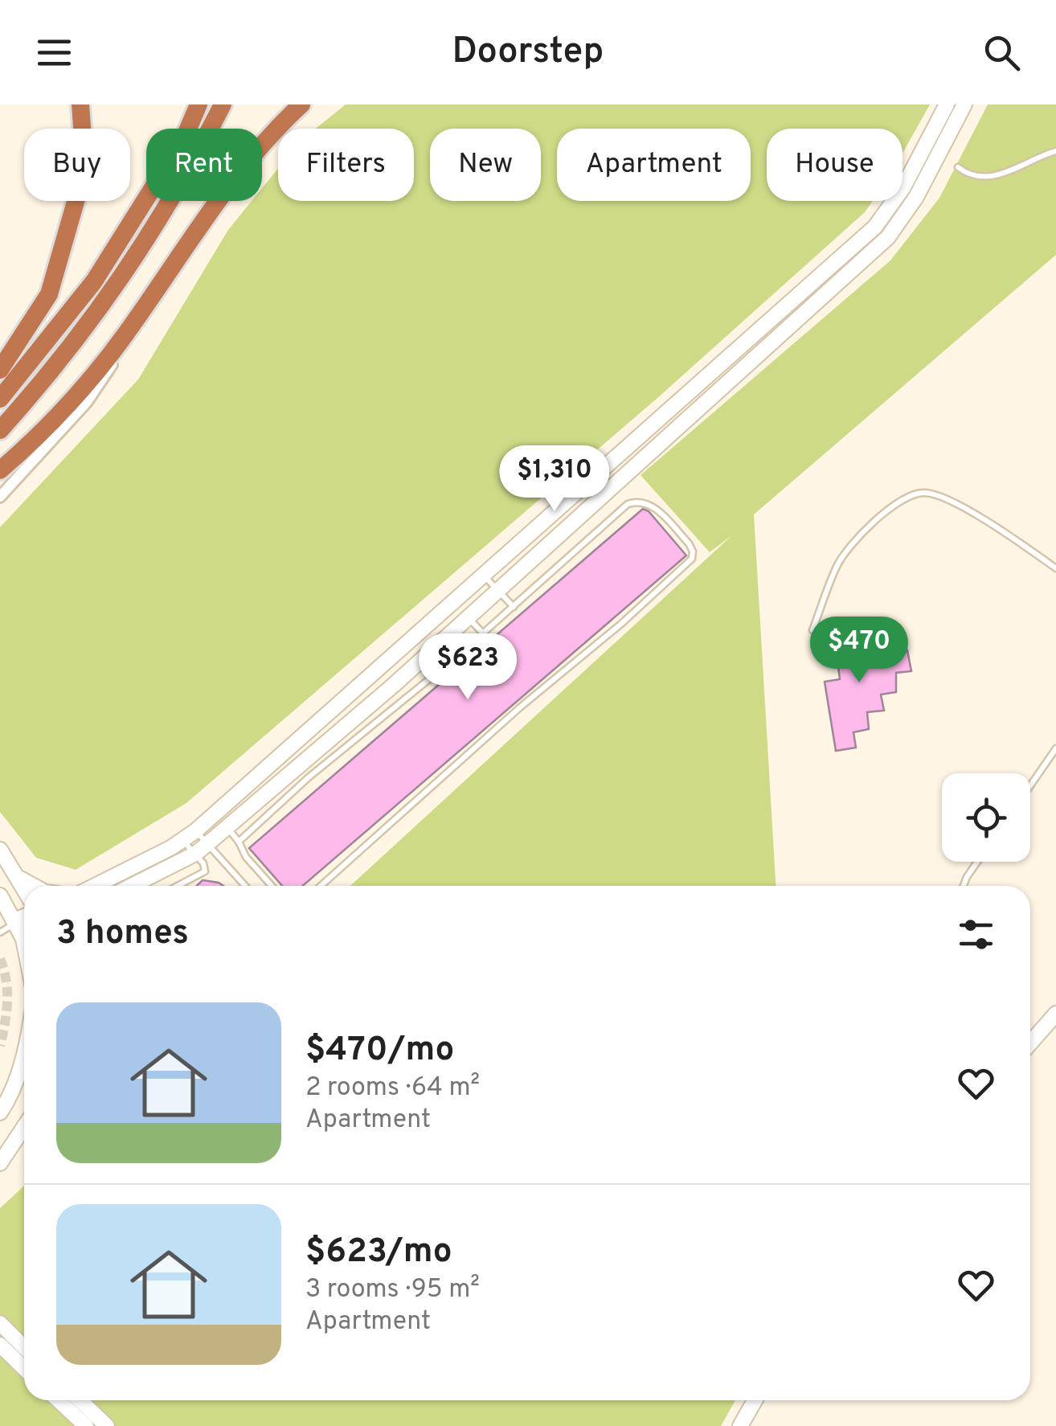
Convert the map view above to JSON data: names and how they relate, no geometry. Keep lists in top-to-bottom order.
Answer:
{
  "page": {
    "header": "Doorstep",
    "chip": [
      "Buy",
      "Rent",
      "Filters",
      "New",
      "Apartment",
      "House"
    ],
    "price": ["$1,310", "$470", "$623"],
    "heading": "3 homes",
    "list": [
      {
        "name": "$470/mo",
        "note": "2 rooms · 64 m² · Apartment"
      },
      {
        "name": "$623/mo",
        "note": "3 rooms · 95 m² · Apartment"
      }
    ]
  }
}
